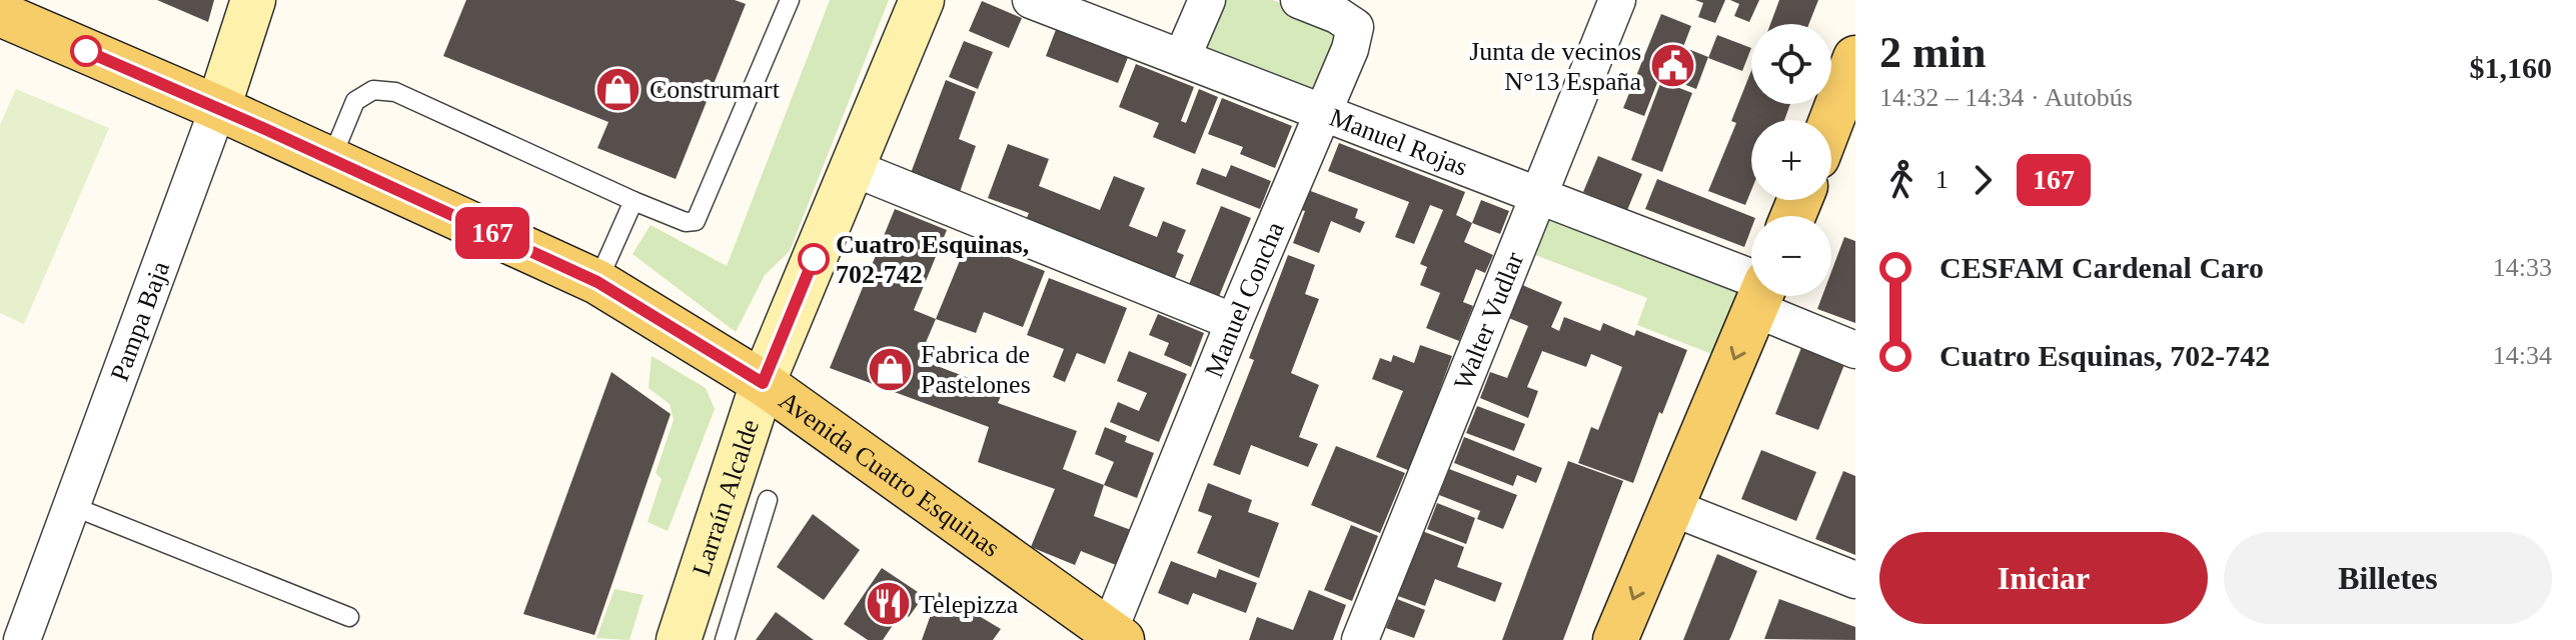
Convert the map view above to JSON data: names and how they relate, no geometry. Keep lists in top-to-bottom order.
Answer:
{
  "streets": {
    "main road": ["Avenida Cuatro Esquinas"],
    "street": [
      "Manuel Rojas",
      "Manuel Concha",
      "Pampa Baja",
      "Walter Vudlar",
      "Larraín Alcalde"
    ]
  },
  "crossings": [
    ["Manuel Rojas", "Manuel Concha"],
    ["Manuel Rojas", "Walter Vudlar"],
    ["Manuel Concha", "Avenida Cuatro Esquinas"],
    ["Pampa Baja", "Avenida Cuatro Esquinas"],
    ["Avenida Cuatro Esquinas", "Larraín Alcalde"]
  ],
  "places": {
    "public building": ["Junta de vecinos N°13 España"],
    "shop": ["Construmart", "Fabrica de Pastelones"],
    "other": ["Cuatro Esquinas, 702-742"],
    "restaurant": ["Telepizza"]
  },
  "lines": ["bus line 167"],
  "page": {
    "on_map": "167",
    "heading": ["2 min", "14:32 – 14:34 · Autobús", "$1,160"],
    "map_buttons": ["+", "−"],
    "legs": ["1", "167"],
    "list": [
      {
        "name": "CESFAM Cardenal Caro",
        "value": "14:33"
      },
      {
        "name": "Cuatro Esquinas, 702-742",
        "value": "14:34"
      }
    ],
    "buttons": ["Iniciar", "Billetes"]
  }
}
